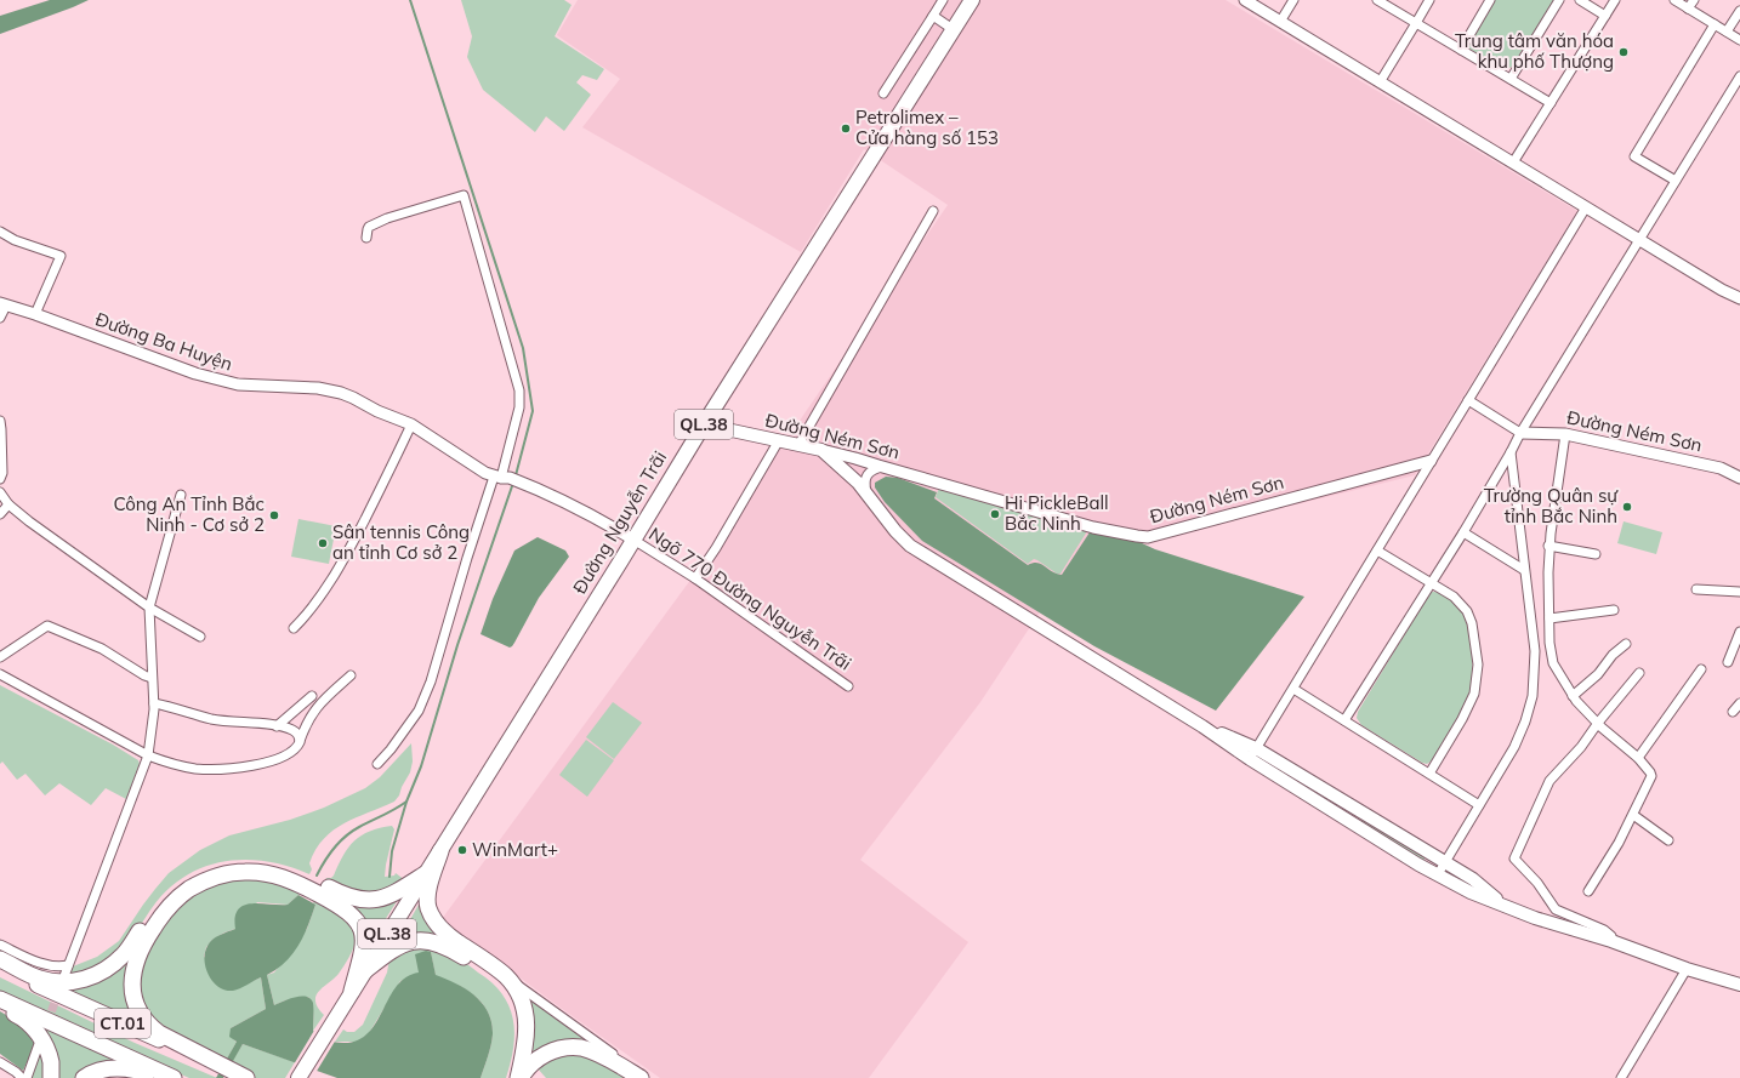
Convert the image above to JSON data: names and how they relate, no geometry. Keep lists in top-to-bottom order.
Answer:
{
  "streets": {
    "highway": ["QL.38", "Đường Nguyễn Trãi", "CT.01"],
    "main road": ["Đường Ném Sơn"],
    "street": ["Đường Ba Huyện", "Ngõ 770 Đường Nguyễn Trãi"]
  },
  "crossings": [
    ["Đường Ba Huyện", "Đường Nguyễn Trãi"],
    ["Đường Ba Huyện", "Ngõ 770 Đường Nguyễn Trãi"],
    ["Đường Ném Sơn", "Đường Nguyễn Trãi"],
    ["Đường Nguyễn Trãi", "Ngõ 770 Đường Nguyễn Trãi"]
  ],
  "places": [
    "Trung tâm văn hóa khu phố Thượng",
    "Petrolimex – Cửa hàng số 153",
    "Trường Quân sự tỉnh Bắc Ninh",
    "Hi PickleBall Bắc Ninh",
    "Công An Tỉnh Bắc Ninh - Cơ sở 2",
    "Sân tennis Công an tỉnh Cơ sở 2",
    "WinMart+"
  ]
}
